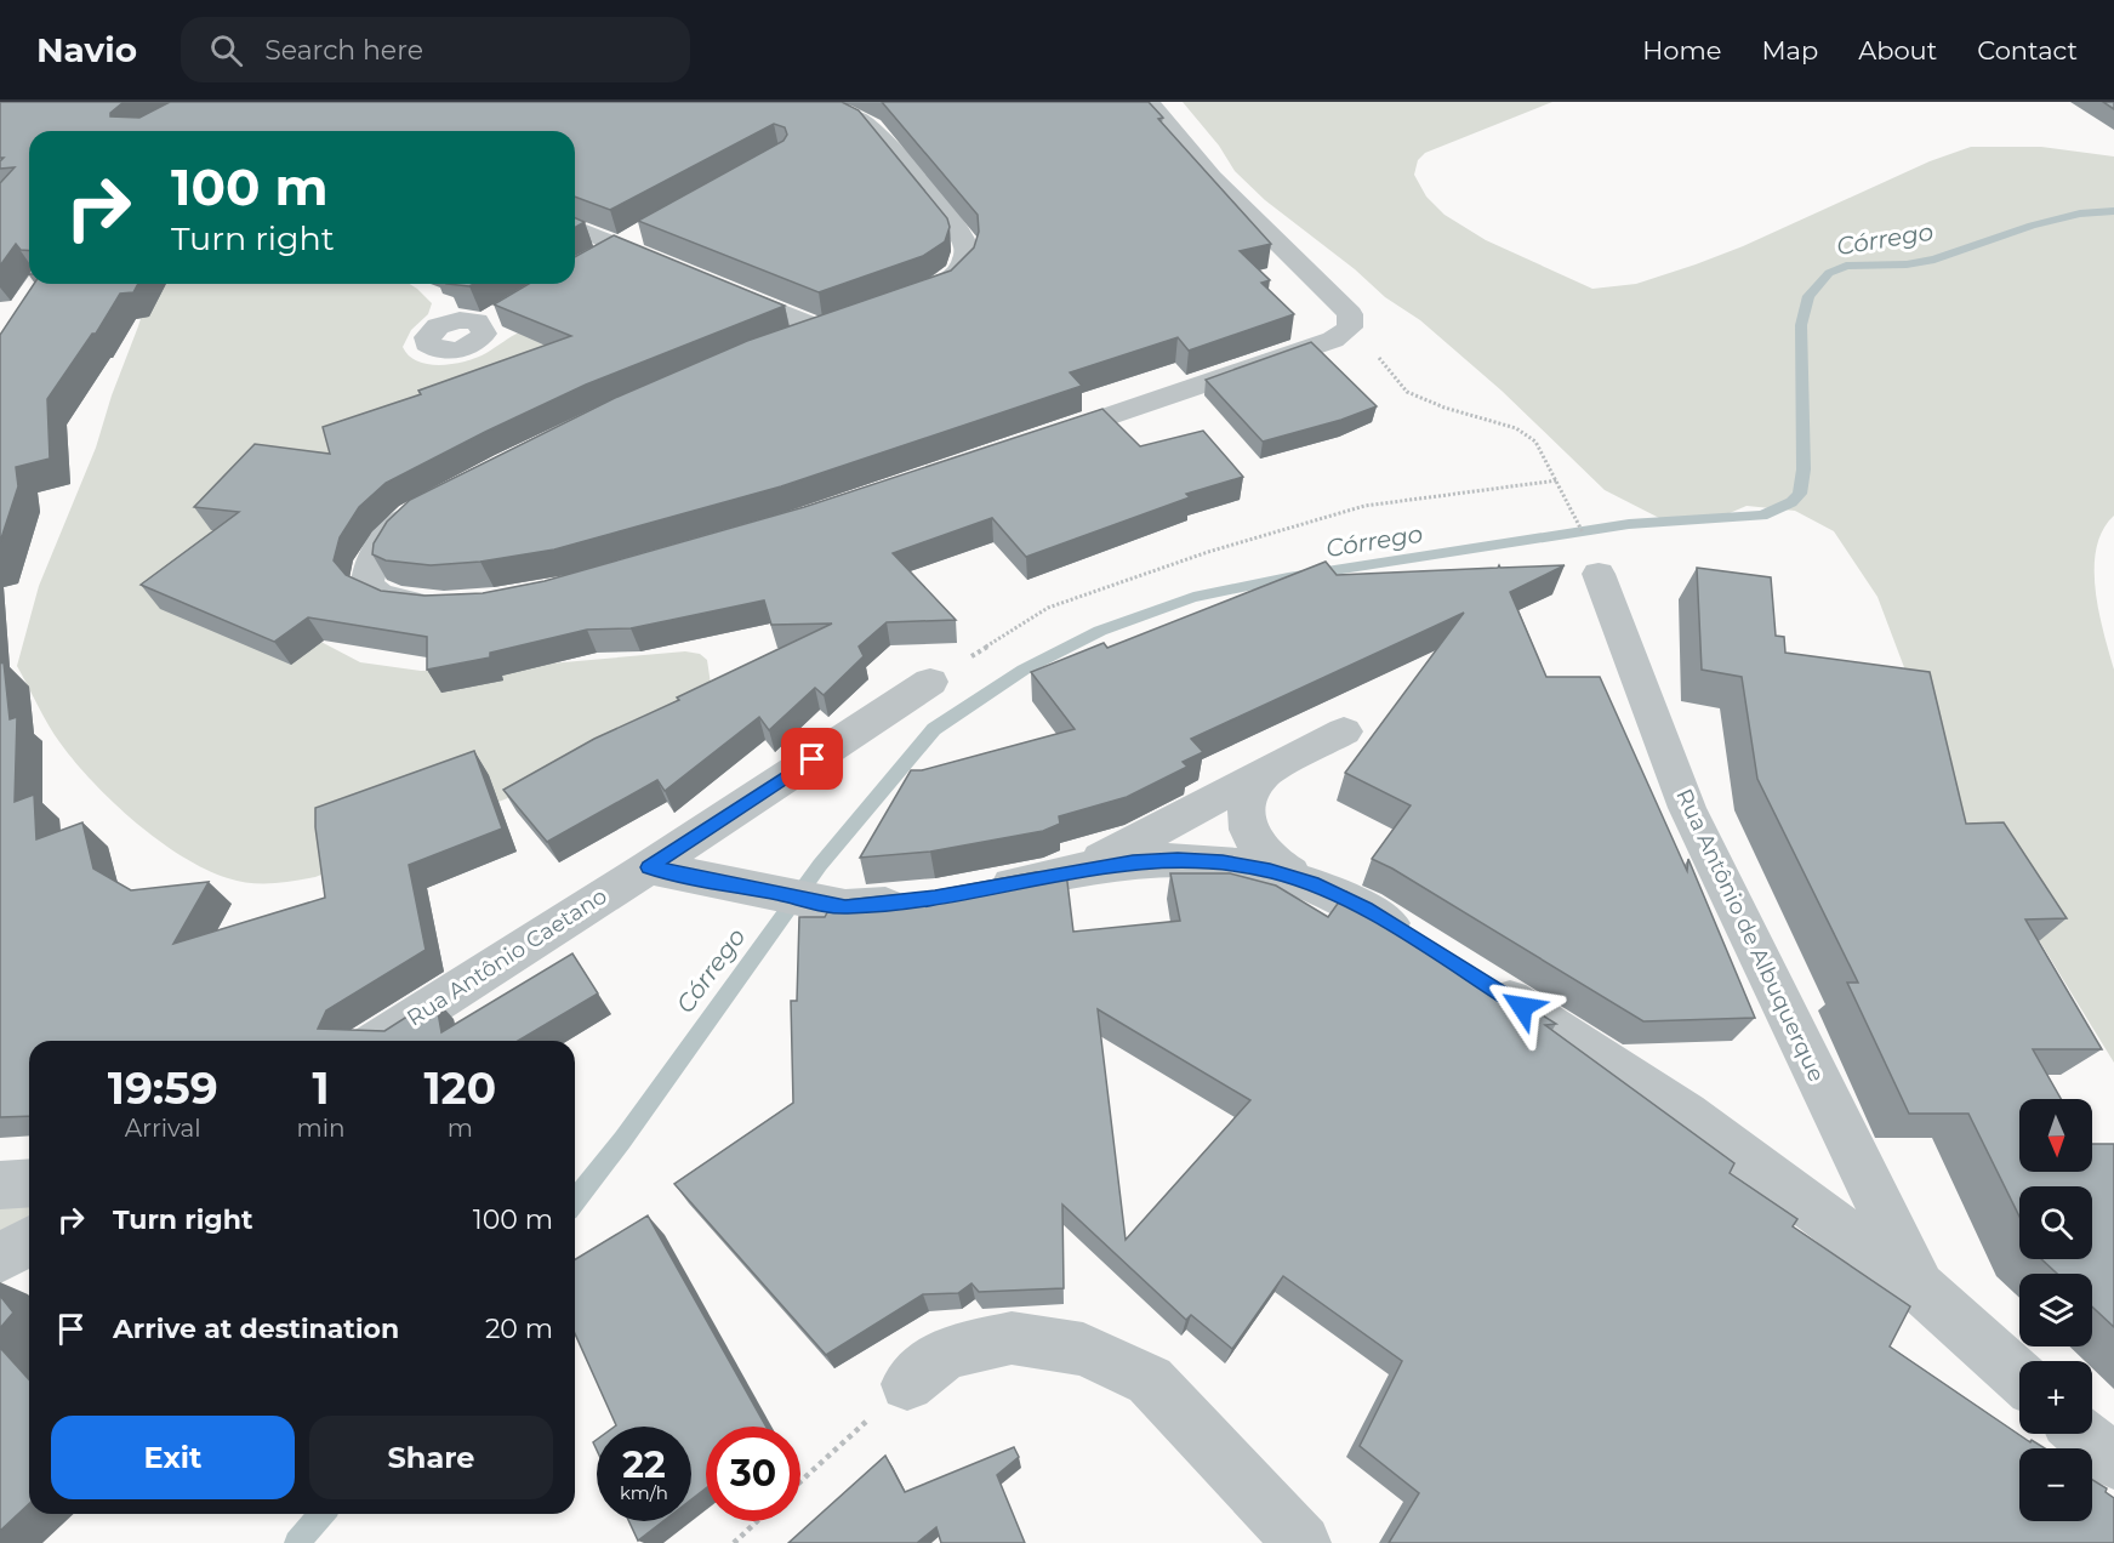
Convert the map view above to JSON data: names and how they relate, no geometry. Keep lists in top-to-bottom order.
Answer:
{
  "streets": {
    "street": ["Rua Antônio de Albuquerque", "Rua Antônio Caetano"]
  },
  "water": ["Córrego"],
  "north": "bottom",
  "page": {
    "header": "Navio",
    "search": "Search here",
    "nav": [
      "Home",
      "Map",
      "About",
      "Contact"
    ],
    "turn": ["100 m", "Turn right"],
    "eta": [
      "19:59",
      "Arrival",
      "1",
      "min",
      "120",
      "m"
    ],
    "map_buttons": ["+", "−"],
    "list": [
      {
        "name": "Turn right",
        "value": "100 m"
      },
      {
        "name": "Arrive at destination",
        "value": "20 m"
      }
    ],
    "buttons": ["Exit", "Share"],
    "speed": "22 km/h",
    "limit": "30"
  }
}
